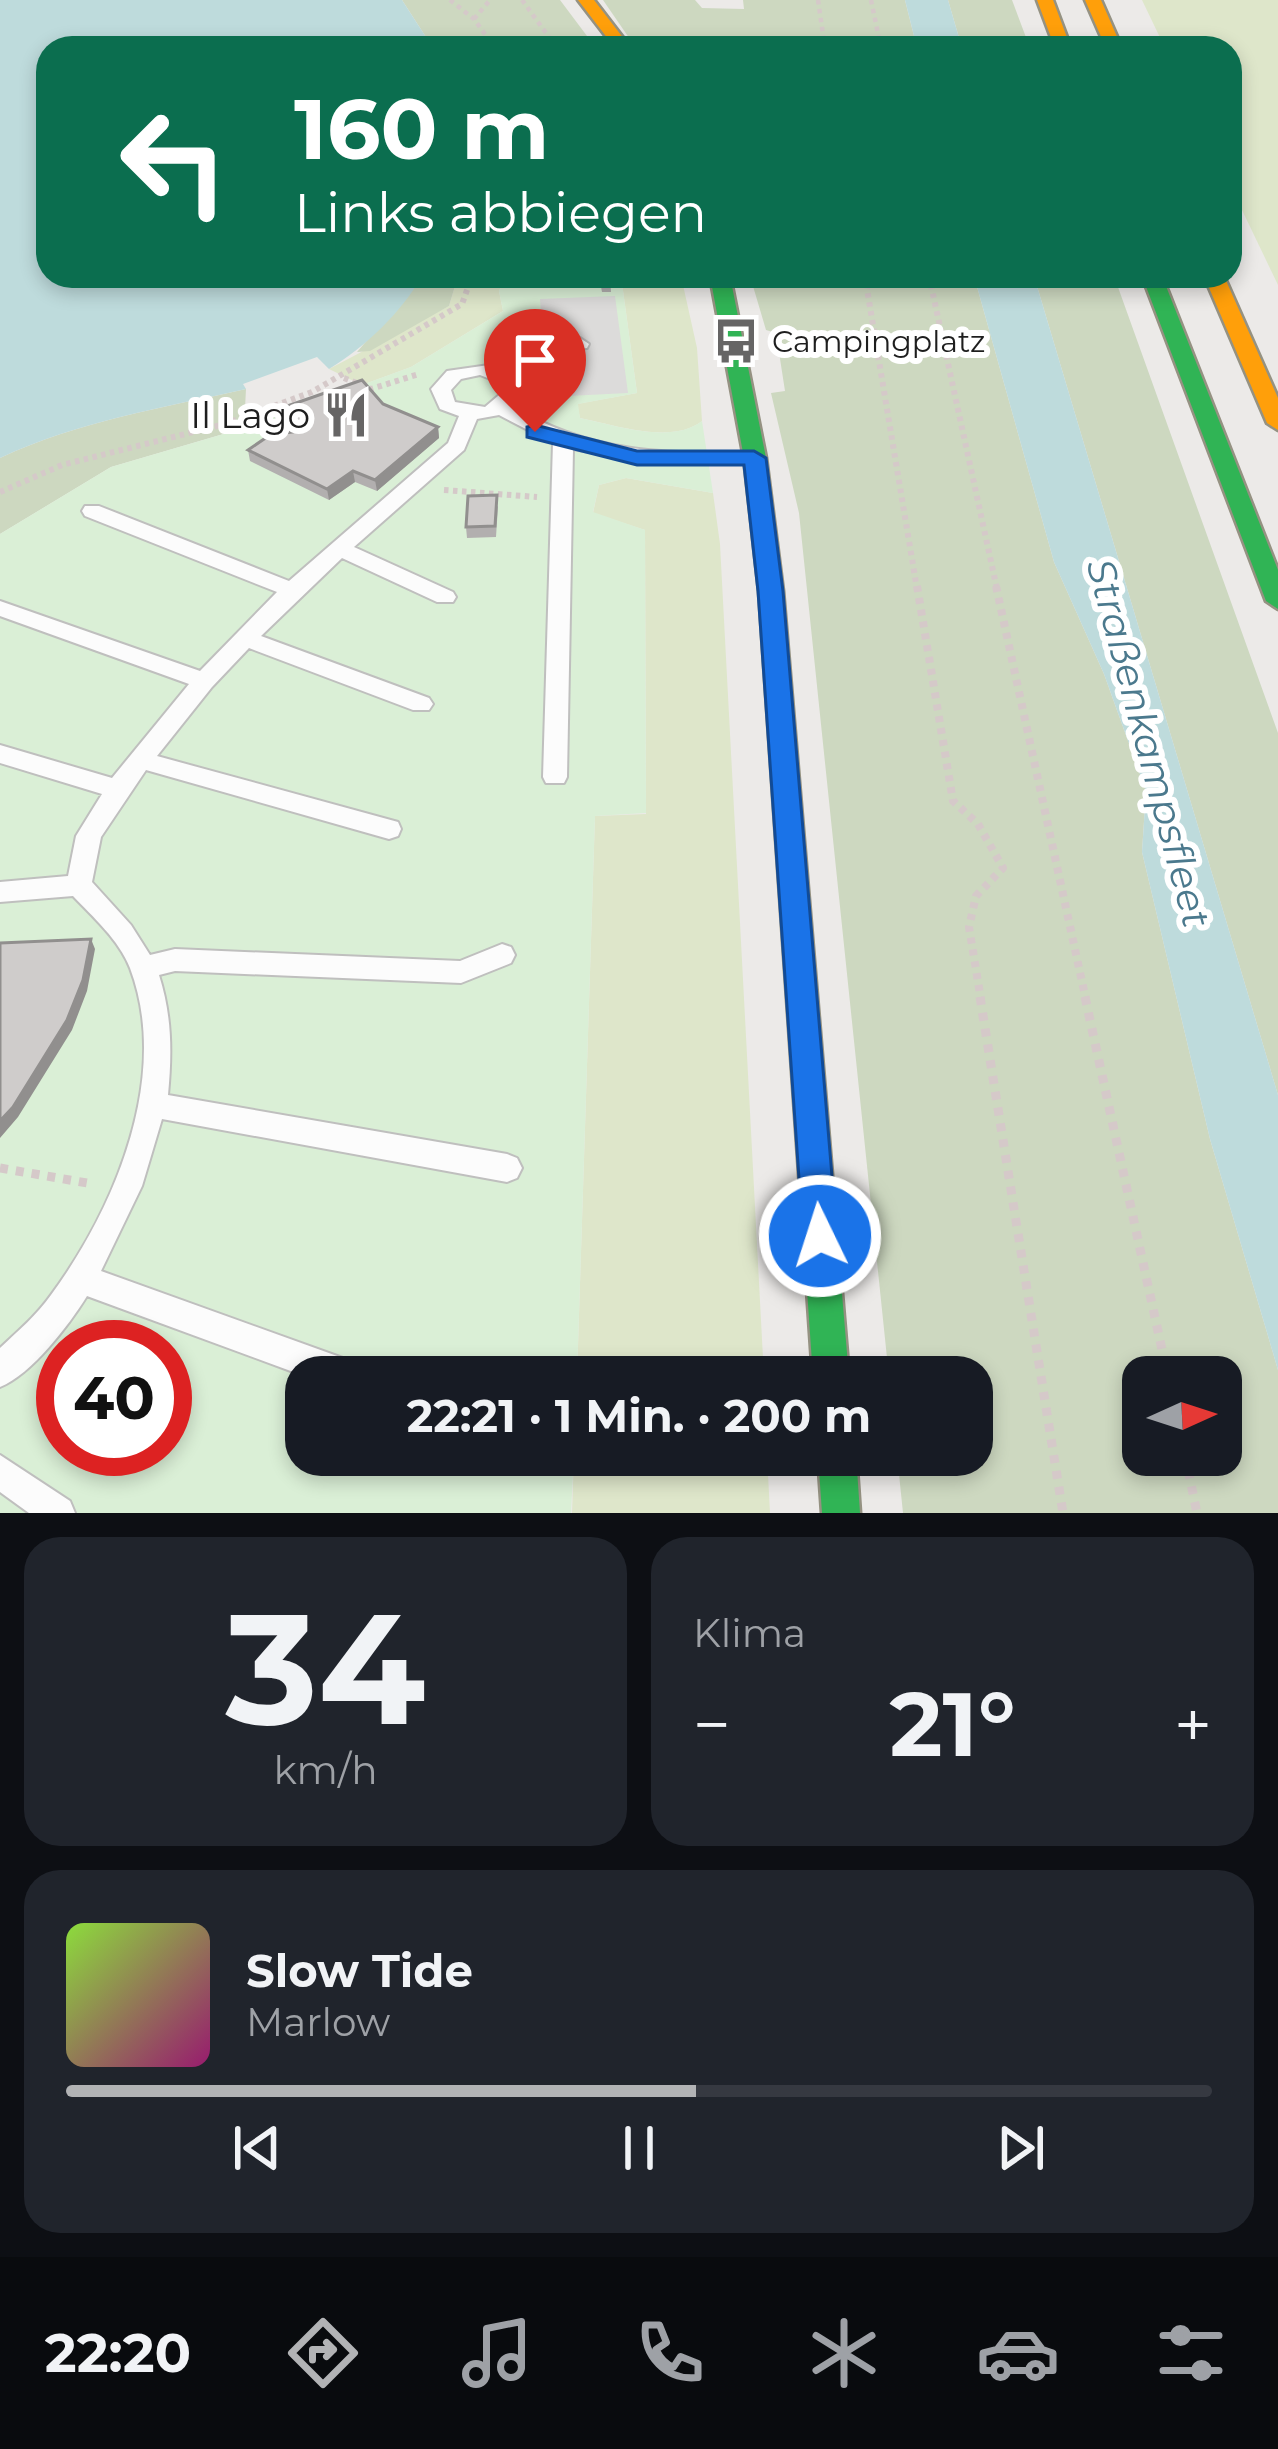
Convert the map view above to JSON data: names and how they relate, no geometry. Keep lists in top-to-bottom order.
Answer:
{
  "water": ["Straßenkampsfleet"],
  "places": {
    "bus stop": ["Campingplatz"],
    "restaurant": ["Il Lago"]
  },
  "north": "right",
  "page": {
    "turn": ["160 m", "Links abbiegen"],
    "limit": "40",
    "trip": "22:21 · 1 Min. · 200 m",
    "tile": [
      ["34", "km/h"],
      "Klima"
    ],
    "heat": ["−", "21°", "+"],
    "song": ["Slow Tide", "Marlow"],
    "tabs": "22:20"
  }
}
